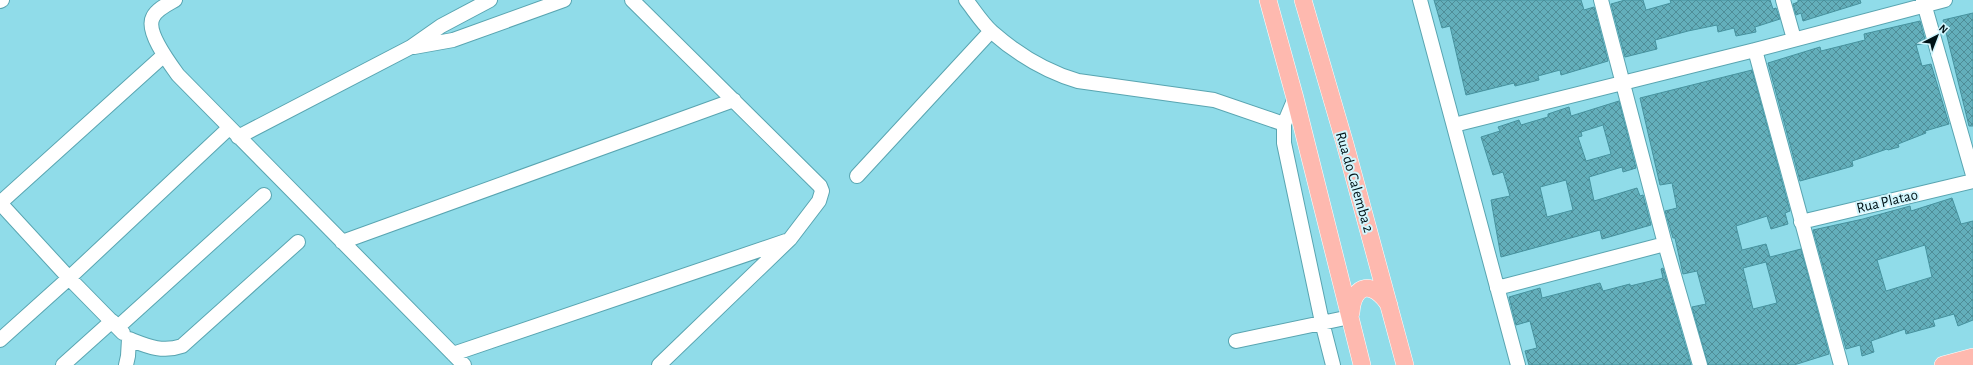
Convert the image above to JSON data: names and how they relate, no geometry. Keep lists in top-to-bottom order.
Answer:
{
  "streets": {
    "main road": ["Rua do Calemba 2"],
    "street": ["Rua Platao"]
  },
  "north": "top right"
}
